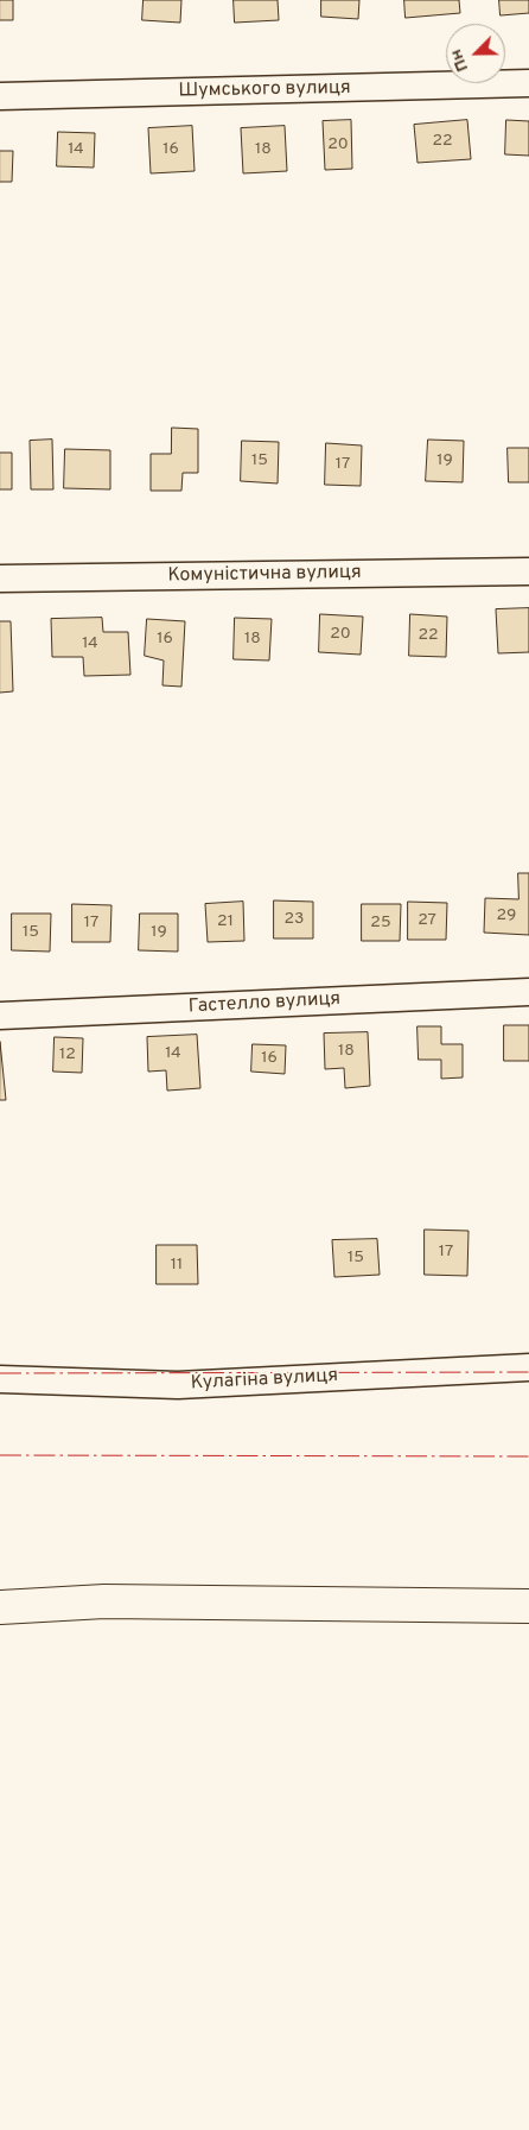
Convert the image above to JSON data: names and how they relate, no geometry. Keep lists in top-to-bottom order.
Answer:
{
  "streets": {
    "street": [
      "Шумського вулиця",
      "Комуністична вулиця",
      "Гастелло вулиця",
      "Кулагіна вулиця"
    ]
  },
  "house_numbers": [
    "22",
    "20",
    "14",
    "16",
    "18",
    "15",
    "19",
    "17",
    "20",
    "22",
    "16",
    "18",
    "14",
    "29",
    "23",
    "27",
    "21",
    "17",
    "25",
    "15",
    "19",
    "18",
    "14",
    "12",
    "16",
    "17",
    "15",
    "11"
  ],
  "north": "bottom left"
}
